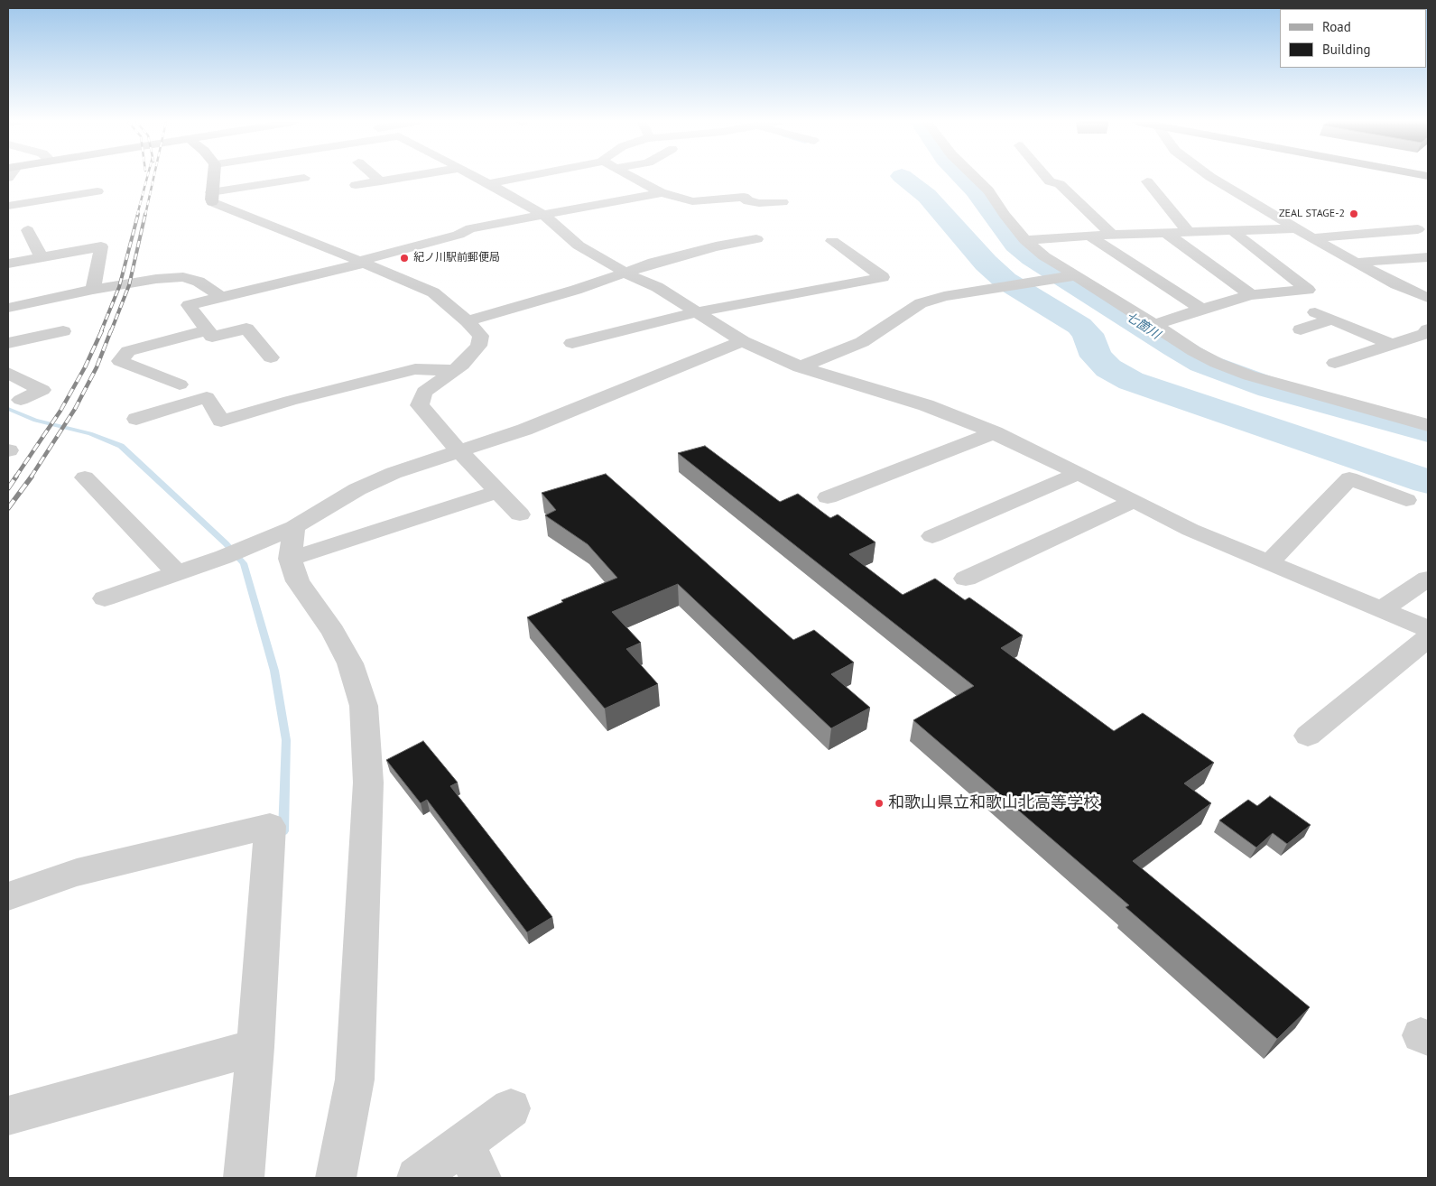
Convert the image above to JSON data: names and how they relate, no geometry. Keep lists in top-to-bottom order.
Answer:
{
  "water": ["七箇川"],
  "places": ["ZEAL STAGE-2", "紀ノ川駅前郵便局", "和歌山県立和歌山北高等学校"],
  "legend": ["Road", "Building"]
}
